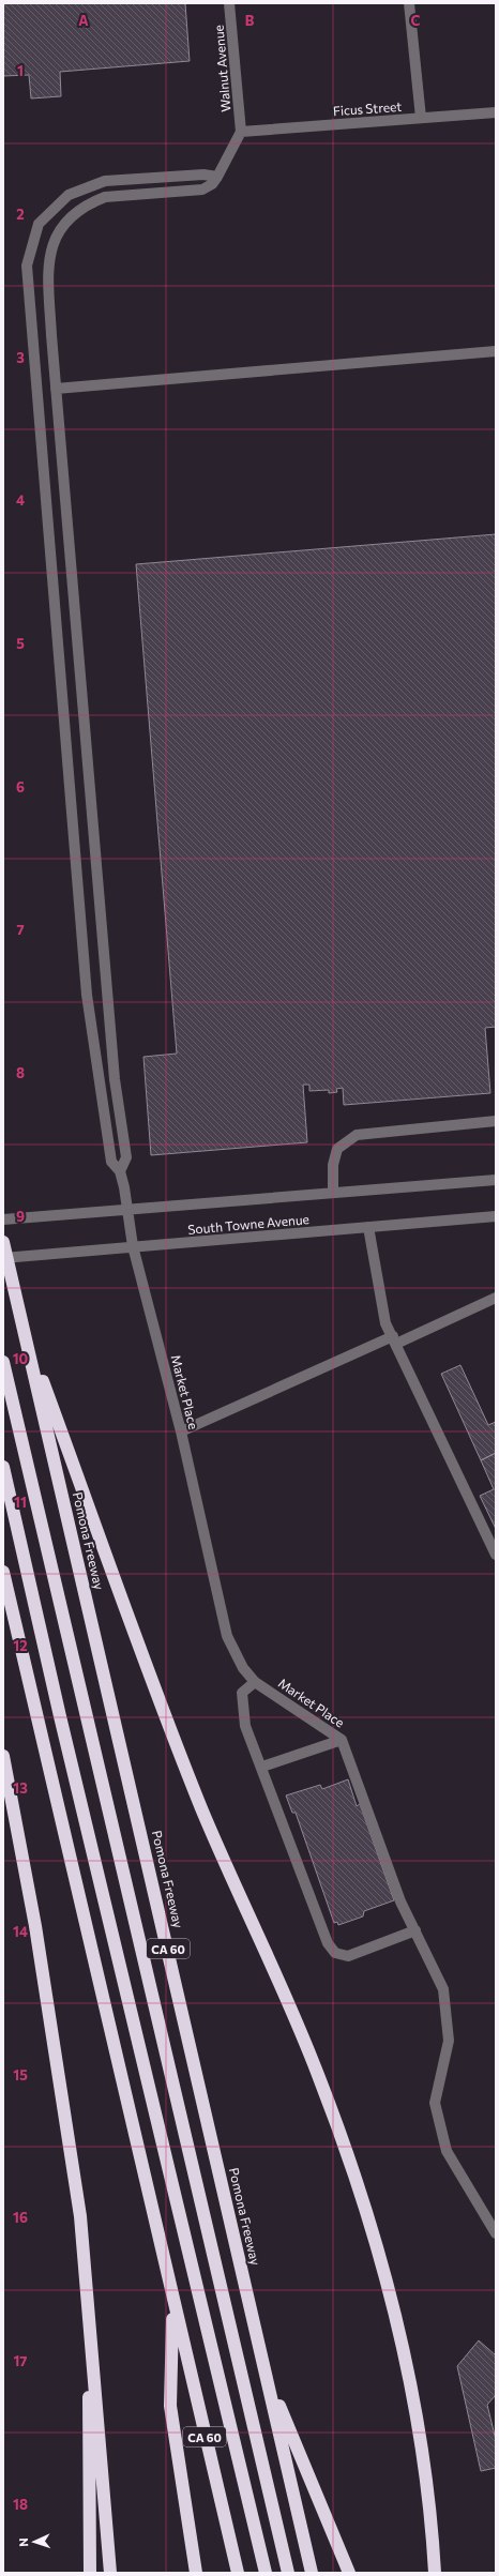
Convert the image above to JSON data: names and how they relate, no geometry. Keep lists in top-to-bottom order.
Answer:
{
  "streets": {
    "highway": ["Pomona Freeway", "CA 60"],
    "street": [
      "Walnut Avenue",
      "Ficus Street",
      "South Towne Avenue",
      "Market Place"
    ]
  },
  "crossings": [
    ["Walnut Avenue", "Ficus Street"],
    ["South Towne Avenue", "Market Place"]
  ],
  "north": "left",
  "grid": {
    "columns": ["A", "B", "C"],
    "rows": [
      "1",
      "2",
      "3",
      "4",
      "5",
      "6",
      "7",
      "8",
      "9",
      "10",
      "11",
      "12",
      "13",
      "14",
      "15",
      "16",
      "17",
      "18"
    ]
  }
}
